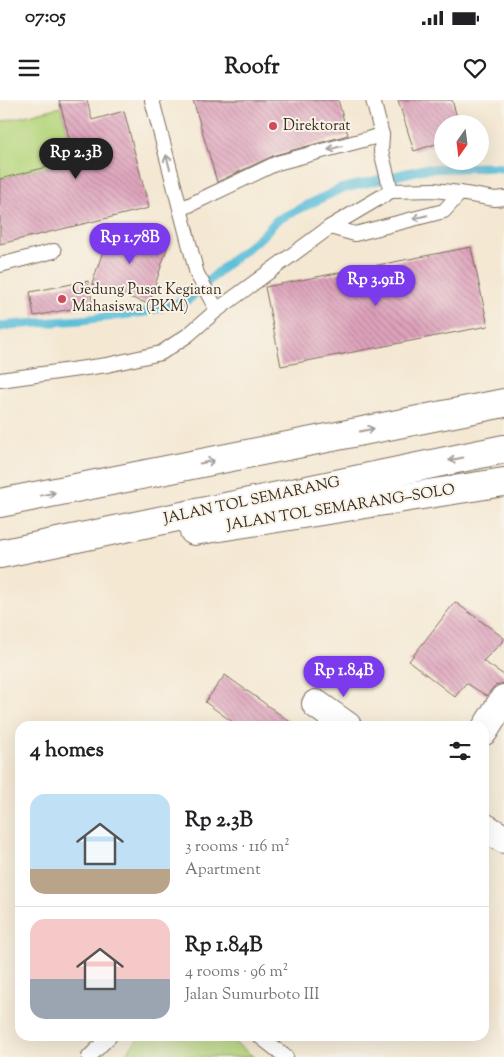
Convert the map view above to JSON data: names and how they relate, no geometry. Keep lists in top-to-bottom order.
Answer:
{
  "streets": {
    "main road": ["JALAN TOL SEMARANG", "JALAN TOL SEMARANG–SOLO"]
  },
  "places": ["Direktorat", "Gedung Pusat Kegiatan Mahasiswa (PKM)"],
  "north": "bottom",
  "page": {
    "status": "07:05",
    "header": "Roofr",
    "price": [
      "Rp 2.3B",
      "Rp 1.78B",
      "Rp 3.91B",
      "Rp 1.84B"
    ],
    "heading": "4 homes",
    "list": [
      {
        "name": "Rp 2.3B",
        "note": "3 rooms · 116 m² · Apartment"
      },
      {
        "name": "Rp 1.84B",
        "note": "4 rooms · 96 m² · Jalan Sumurboto III"
      }
    ]
  }
}
